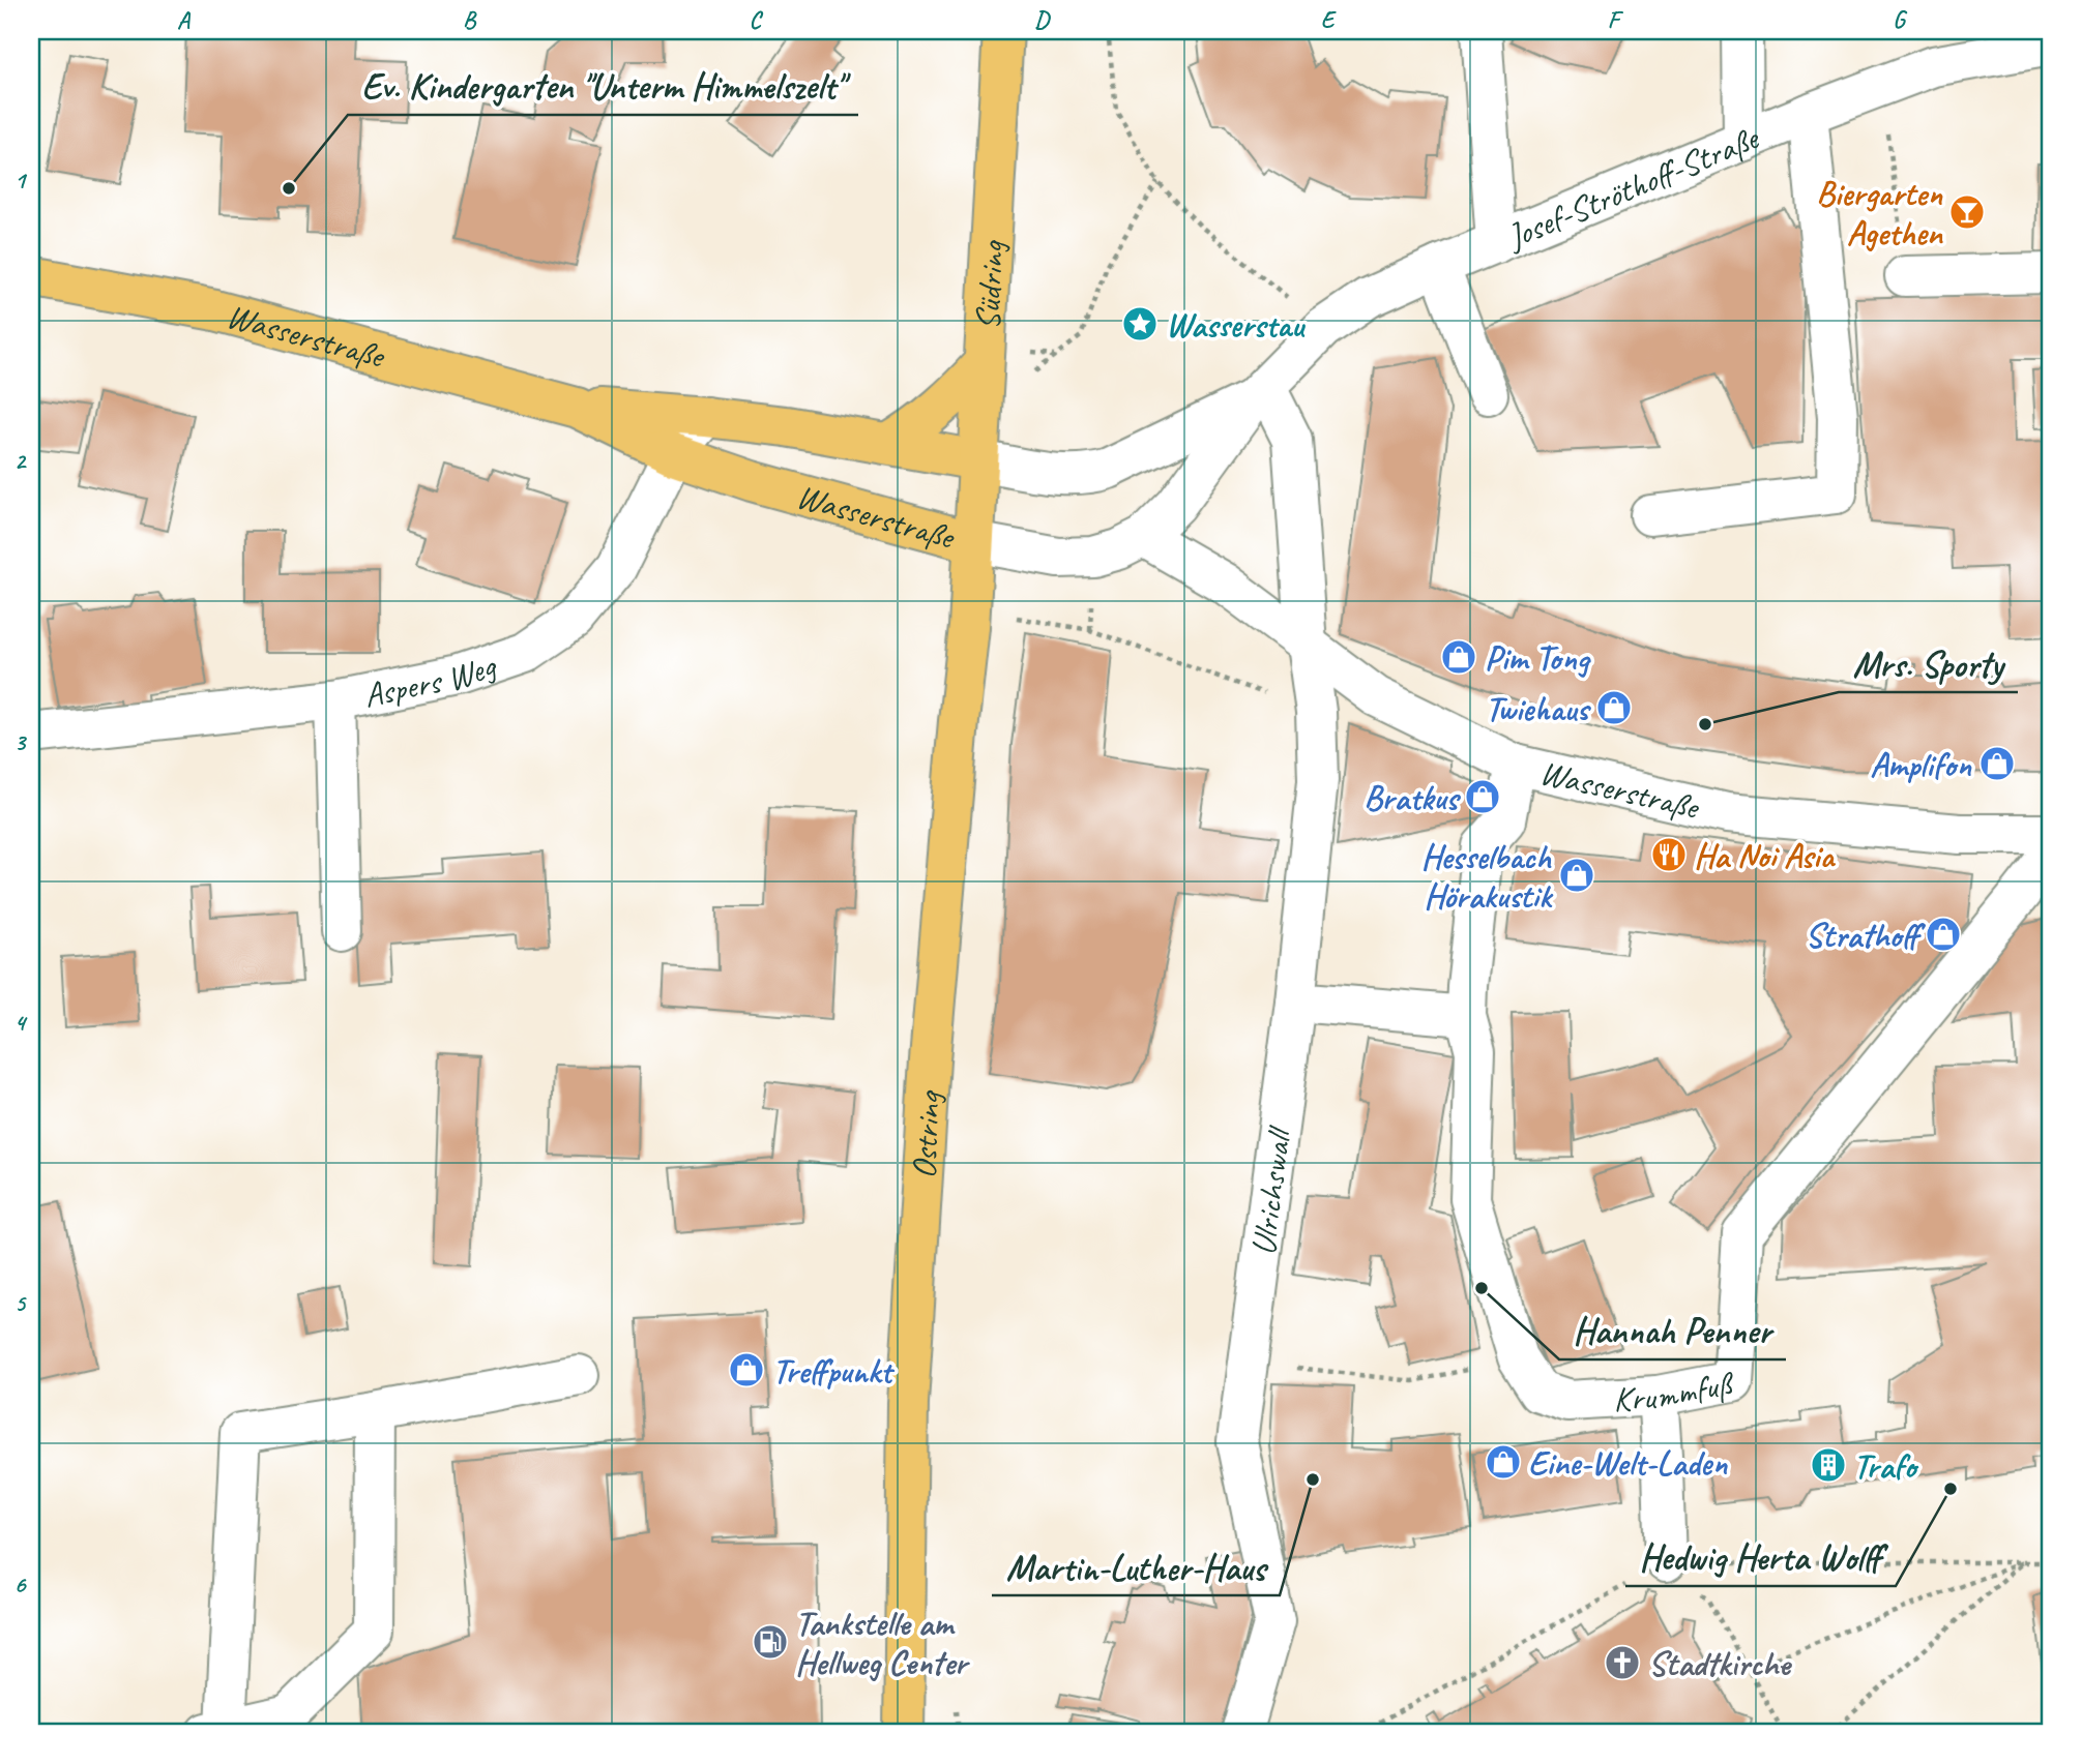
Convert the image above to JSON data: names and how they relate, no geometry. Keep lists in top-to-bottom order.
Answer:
{
  "streets": {
    "main road": ["Südring", "Wasserstraße", "Ostring"],
    "street": [
      "Josef-Ströthoff-Straße",
      "Aspers Weg",
      "Ulrichswall",
      "Krummfuß"
    ]
  },
  "crossings": [
    ["Josef-Ströthoff-Straße", "Südring"],
    ["Josef-Ströthoff-Straße", "Wasserstraße"],
    ["Josef-Ströthoff-Straße", "Ostring"],
    ["Südring", "Wasserstraße"],
    ["Südring", "Ostring"],
    ["Wasserstraße", "Aspers Weg"],
    ["Wasserstraße", "Ostring"],
    ["Wasserstraße", "Ulrichswall"],
    ["Wasserstraße", "Krummfuß"]
  ],
  "places": {
    "other": [
      "Ev. Kindergarten \"Unterm Himmelszelt\"",
      "Mrs. Sporty",
      "Hannah Penner",
      "Martin-Luther-Haus",
      "Hedwig Herta Wolff"
    ],
    "bar": ["Biergarten Agethen"],
    "place": ["Wasserstau"],
    "shop": [
      "Pim Tong",
      "Twiehaus",
      "Amplifon",
      "Bratkus",
      "Hesselbach Hörakustik",
      "Strathoff",
      "Treffpunkt",
      "Eine-Welt-Laden"
    ],
    "restaurant": ["Ha Noi Asia"],
    "building": ["Trafo"],
    "fuel station": ["Tankstelle am Hellweg Center"],
    "church": ["Stadtkirche"]
  },
  "grid": {
    "columns": [
      "A",
      "B",
      "C",
      "D",
      "E",
      "F",
      "G"
    ],
    "rows": [
      "1",
      "2",
      "3",
      "4",
      "5",
      "6"
    ]
  }
}
